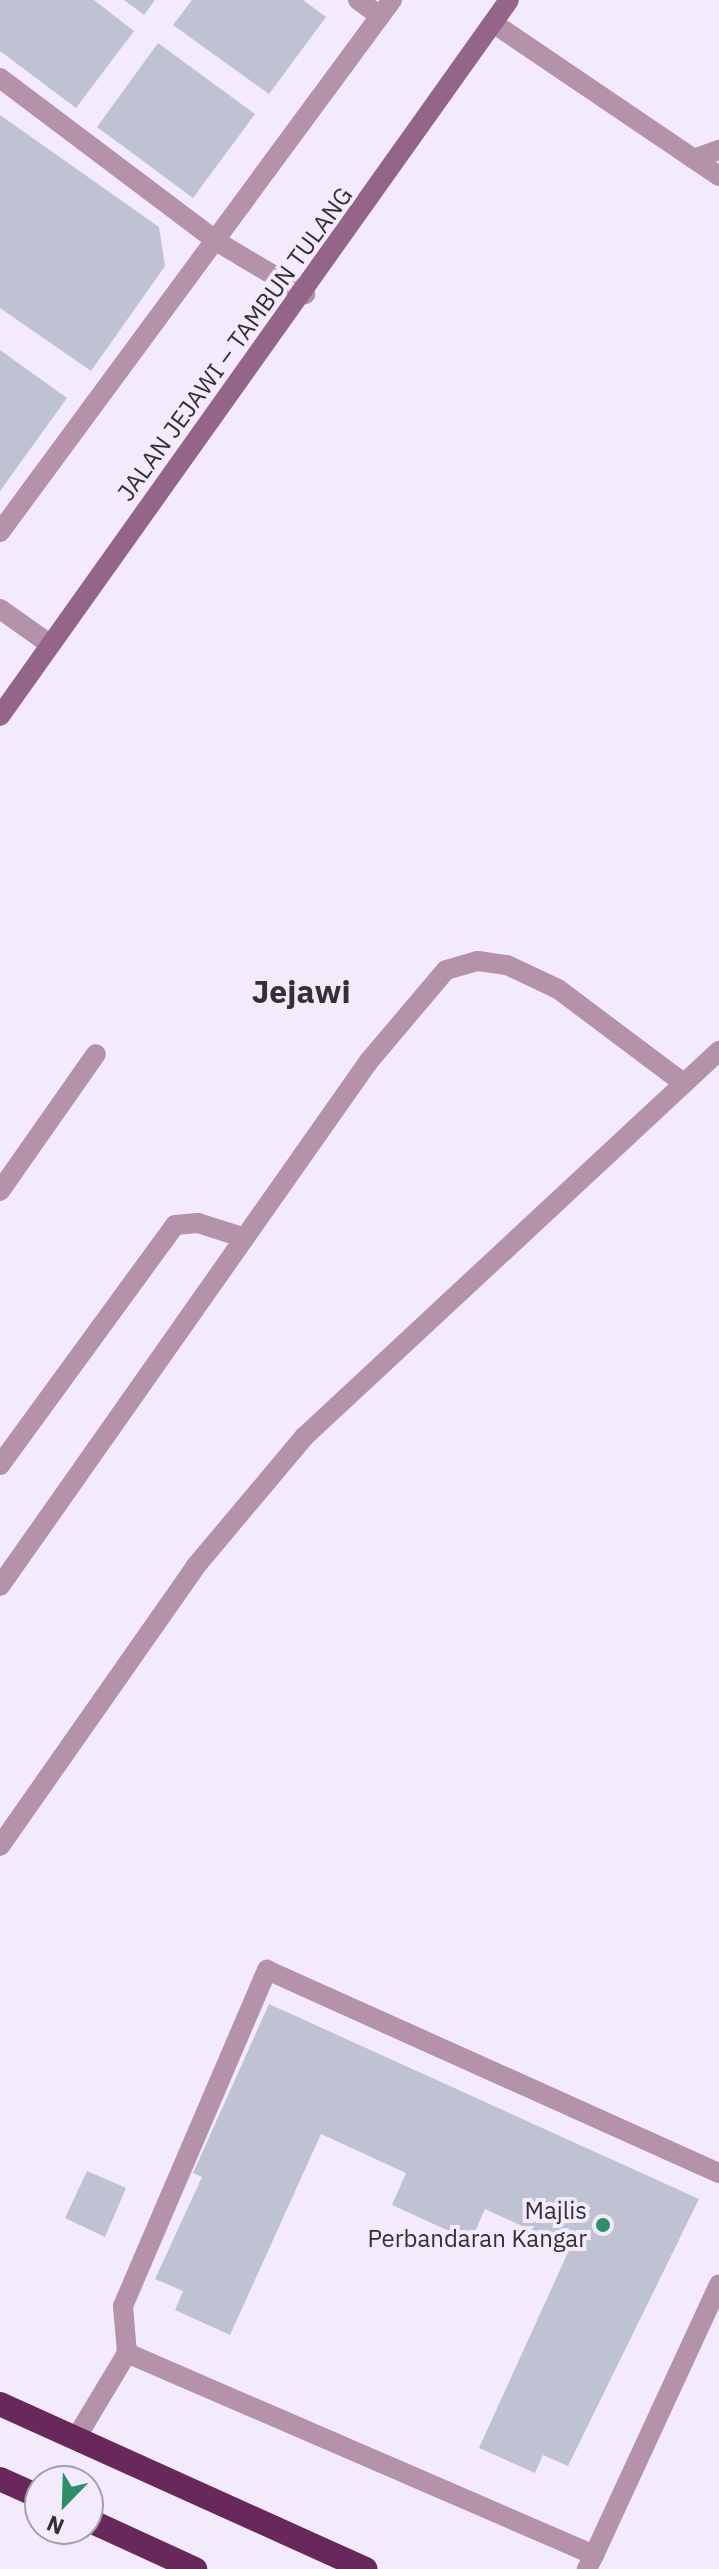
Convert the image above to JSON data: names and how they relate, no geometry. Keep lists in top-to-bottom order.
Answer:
{
  "streets": {
    "street": ["JALAN JEJAWI – TAMBUN TULANG"]
  },
  "districts": ["Jejawi"],
  "places": ["Majlis Perbandaran Kangar"],
  "north": "bottom left"
}
